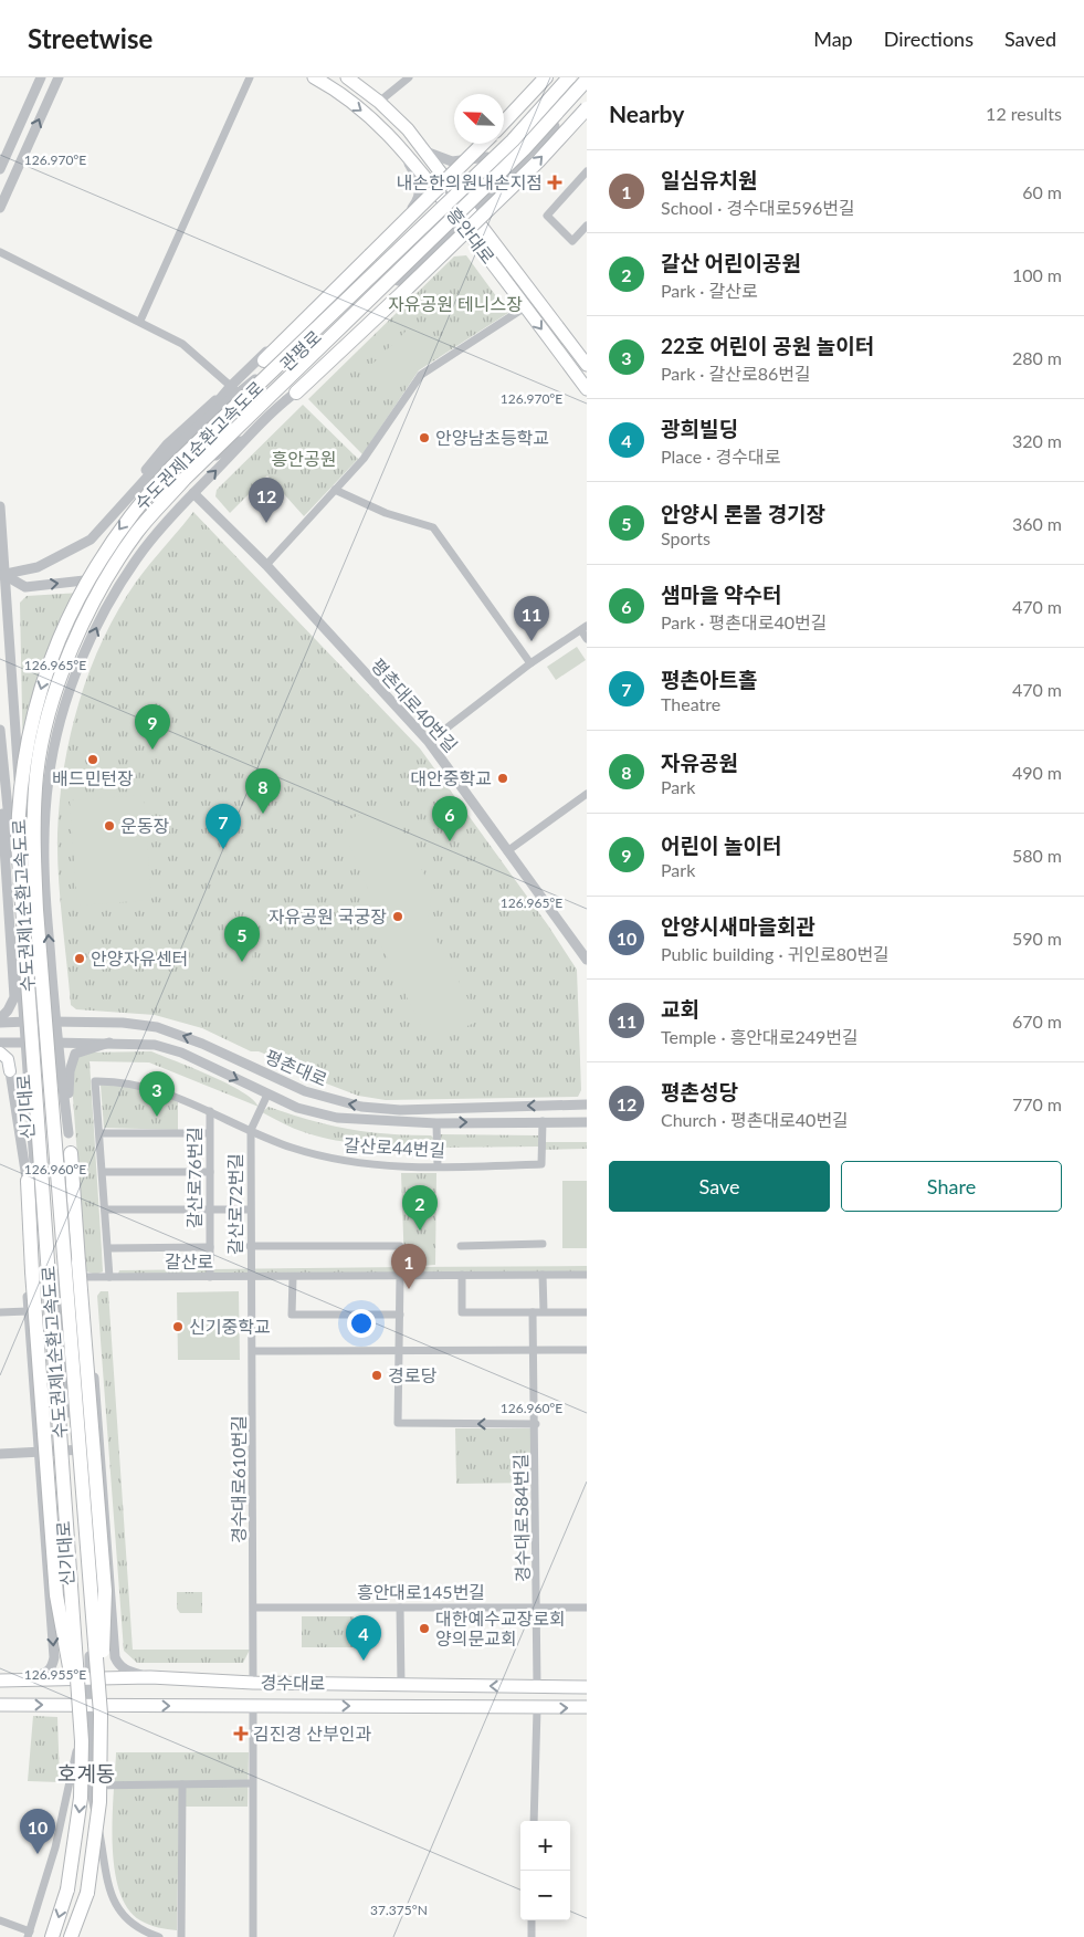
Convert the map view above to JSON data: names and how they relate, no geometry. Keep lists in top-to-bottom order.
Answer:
{
  "streets": {
    "highway": ["수도권제1순환고속도로"],
    "main road": ["흥안대로", "경수대로"],
    "street": [
      "관평로",
      "평촌대로40번길",
      "평촌대로",
      "신기대로",
      "갈산로44번길",
      "갈산로76번길",
      "갈산로72번길",
      "갈산로",
      "경수대로610번길",
      "경수대로584번길",
      "흥안대로145번길"
    ]
  },
  "crossings": [
    ["흥안대로", "관평로"],
    ["관평로", "신기대로"],
    ["수도권제1순환고속도로", "신기대로"],
    ["수도권제1순환고속도로", "경수대로"],
    ["평촌대로", "신기대로"],
    ["평촌대로", "갈산로44번길"],
    ["신기대로", "경수대로"],
    ["갈산로44번길", "갈산로76번길"],
    ["갈산로44번길", "갈산로72번길"],
    ["갈산로76번길", "갈산로"],
    ["갈산로72번길", "갈산로"],
    ["갈산로72번길", "경수대로610번길"],
    ["갈산로", "경수대로610번길"],
    ["경수대로610번길", "흥안대로145번길"],
    ["경수대로610번길", "경수대로"],
    ["경수대로584번길", "흥안대로145번길"],
    ["경수대로584번길", "경수대로"]
  ],
  "districts": ["호계동"],
  "parks": ["자유공원 테니스장", "흥안공원"],
  "places": {
    "health": ["내손한의원내손지점", "김진경 산부인과"],
    "other": [
      "안양남초등학교",
      "배드민턴장",
      "대안중학교",
      "운동장",
      "자유공원 국궁장",
      "안양자유센터",
      "신기중학교",
      "경로당",
      "대한예수교장로회 양의문교회"
    ]
  },
  "north": "top left",
  "page": {
    "header": "Streetwise",
    "nav": ["Map", "Directions", "Saved"],
    "heading": ["Nearby", "12 results"],
    "list": [
      {
        "mark": "1",
        "name": "일심유치원",
        "note": "School · 경수대로596번길",
        "value": "60 m"
      },
      {
        "mark": "2",
        "name": "갈산 어린이공원",
        "note": "Park · 갈산로",
        "value": "100 m"
      },
      {
        "mark": "3",
        "name": "22호 어린이 공원 놀이터",
        "note": "Park · 갈산로86번길",
        "value": "280 m"
      },
      {
        "mark": "4",
        "name": "광희빌딩",
        "note": "Place · 경수대로",
        "value": "320 m"
      },
      {
        "mark": "5",
        "name": "안양시 론볼 경기장",
        "note": "Sports",
        "value": "360 m"
      },
      {
        "mark": "6",
        "name": "샘마을 약수터",
        "note": "Park · 평촌대로40번길",
        "value": "470 m"
      },
      {
        "mark": "7",
        "name": "평촌아트홀",
        "note": "Theatre",
        "value": "470 m"
      },
      {
        "mark": "8",
        "name": "자유공원",
        "note": "Park",
        "value": "490 m"
      },
      {
        "mark": "9",
        "name": "어린이 놀이터",
        "note": "Park",
        "value": "580 m"
      },
      {
        "mark": "10",
        "name": "안양시새마을회관",
        "note": "Public building · 귀인로80번길",
        "value": "590 m"
      },
      {
        "mark": "11",
        "name": "교회",
        "note": "Temple · 흥안대로249번길",
        "value": "670 m"
      },
      {
        "mark": "12",
        "name": "평촌성당",
        "note": "Church · 평촌대로40번길",
        "value": "770 m"
      }
    ],
    "pins": [
      "12",
      "11",
      "9",
      "8",
      "6",
      "7",
      "5",
      "3",
      "2",
      "1",
      "4",
      "10"
    ],
    "buttons": ["Save", "Share"],
    "map_buttons": ["+", "−"]
  },
  "coordinates": [
    "126.970°E",
    "126.965°E",
    "126.960°E",
    "126.955°E",
    "37.375°N"
  ]
}
